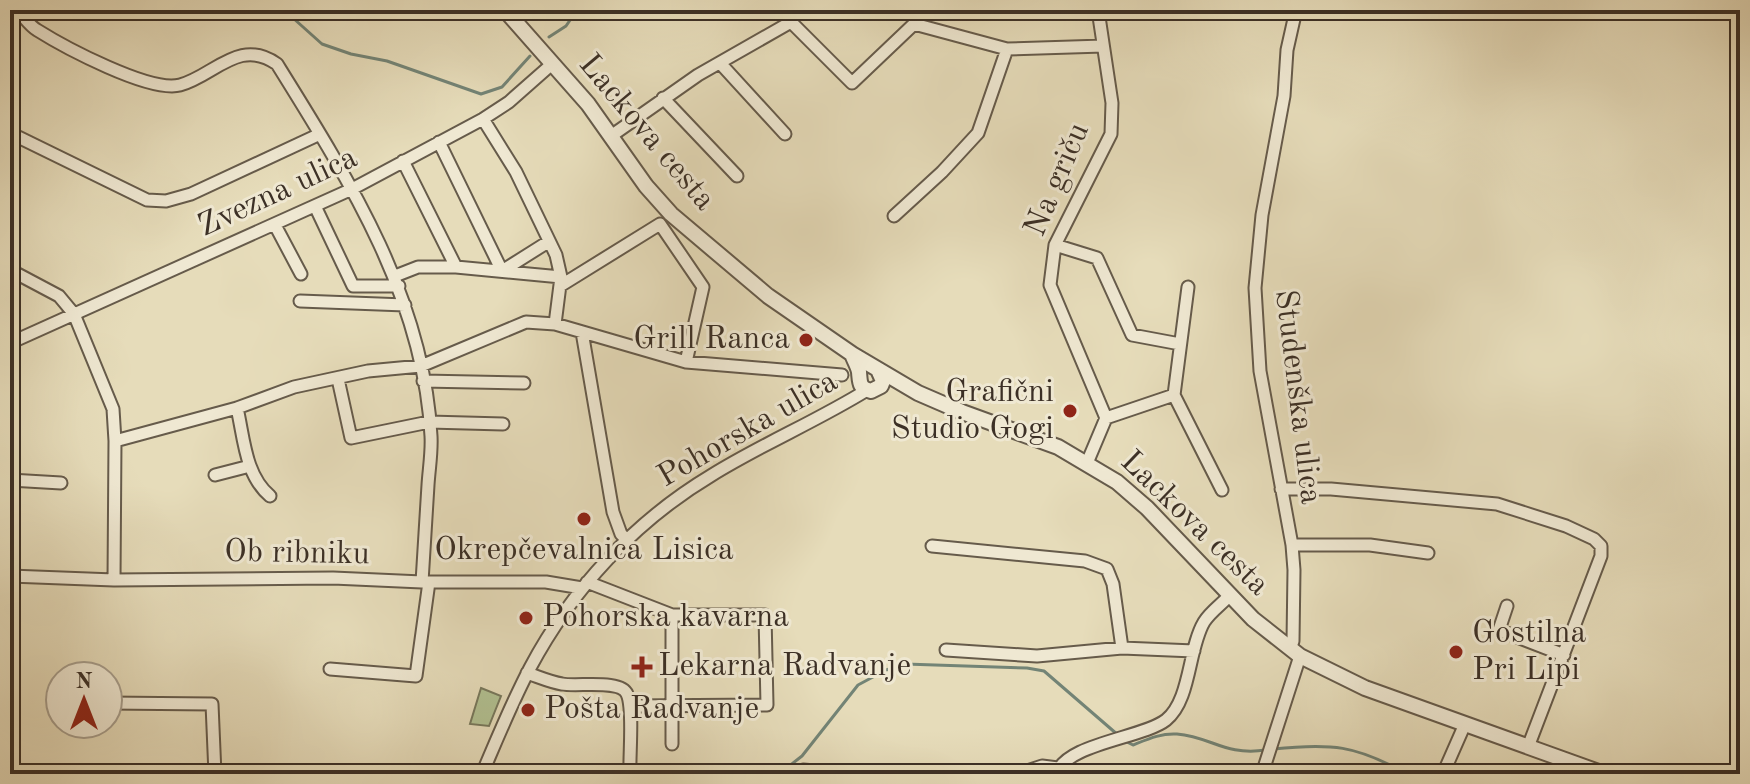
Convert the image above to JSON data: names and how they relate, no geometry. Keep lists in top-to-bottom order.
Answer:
{
  "streets": {
    "street": [
      "Lackova cesta",
      "Na griču",
      "Zvezna ulica",
      "Studenška ulica",
      "Pohorska ulica",
      "Ob ribniku"
    ]
  },
  "crossings": [
    ["Lackova cesta", "Zvezna ulica"],
    ["Lackova cesta", "Studenška ulica"],
    ["Lackova cesta", "Pohorska ulica"],
    ["Pohorska ulica", "Ob ribniku"]
  ],
  "places": {
    "other": [
      "Grill Ranca",
      "Grafični Studio Gogi",
      "Okrepčevalnica Lisica",
      "Pohorska kavarna",
      "Gostilna Pri Lipi",
      "Pošta Radvanje"
    ],
    "health": ["Lekarna Radvanje"]
  },
  "north": "top"
}
